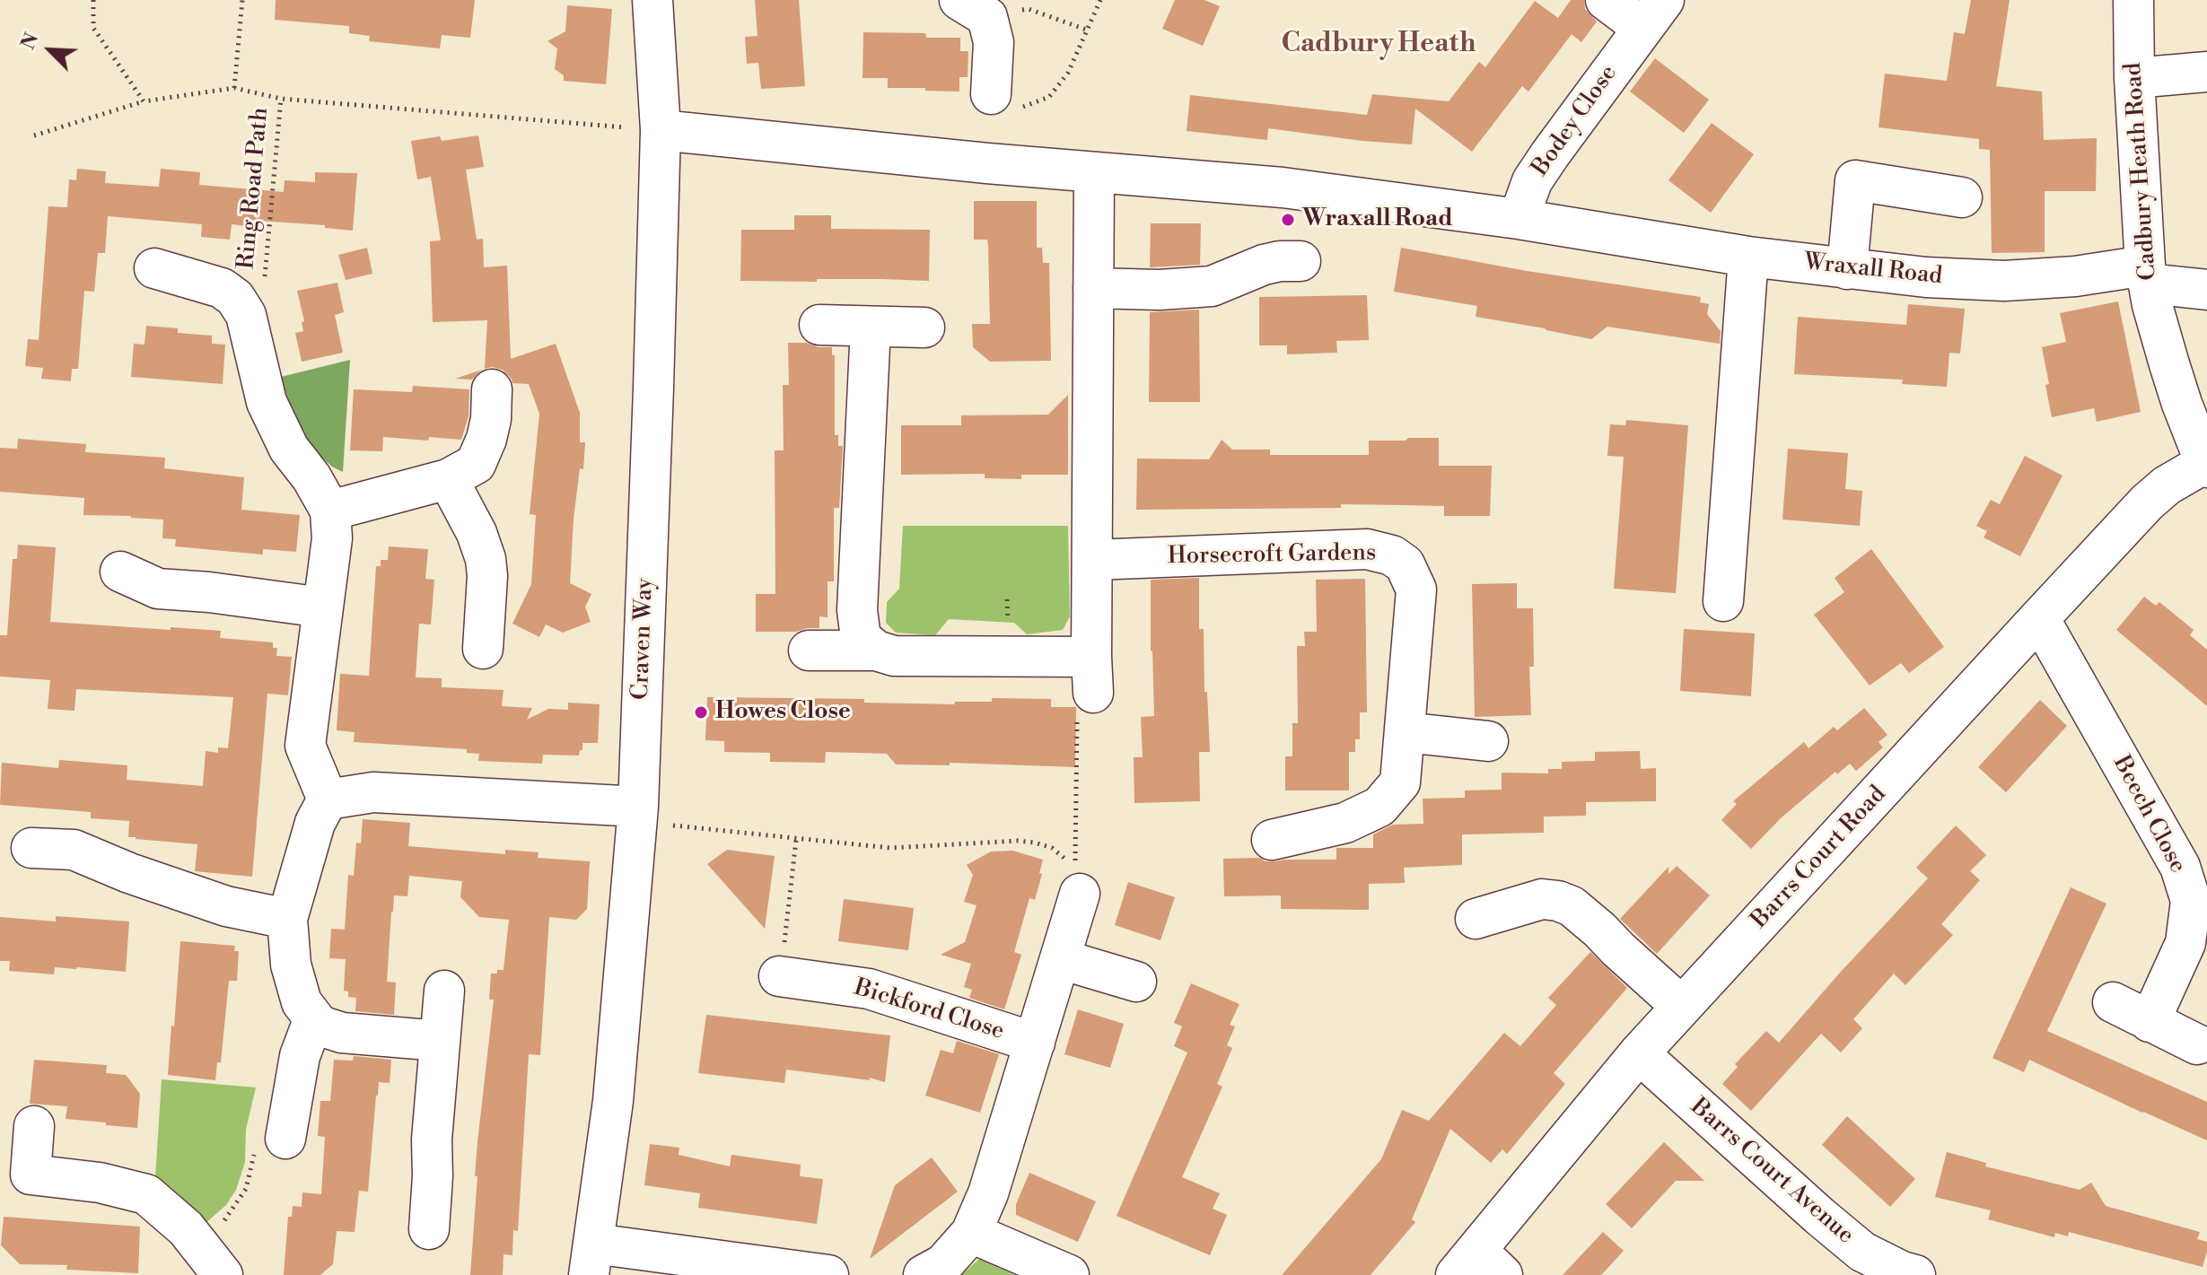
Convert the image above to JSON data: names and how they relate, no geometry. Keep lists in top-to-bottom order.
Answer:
{
  "streets": {
    "street": [
      "Bodey Close",
      "Cadbury Heath Road",
      "Wraxall Road",
      "Horsecroft Gardens",
      "Craven Way",
      "Beech Close",
      "Barrs Court Road",
      "Bickford Close",
      "Barrs Court Avenue"
    ],
    "path": ["Ring Road Path"]
  },
  "crossings": [
    ["Bodey Close", "Wraxall Road"],
    ["Cadbury Heath Road", "Wraxall Road"],
    ["Cadbury Heath Road", "Barrs Court Road"],
    ["Wraxall Road", "Craven Way"],
    ["Beech Close", "Barrs Court Road"],
    ["Barrs Court Road", "Barrs Court Avenue"]
  ],
  "districts": ["Cadbury Heath"],
  "places": ["Wraxall Road", "Howes Close"],
  "north": "top left"
}
